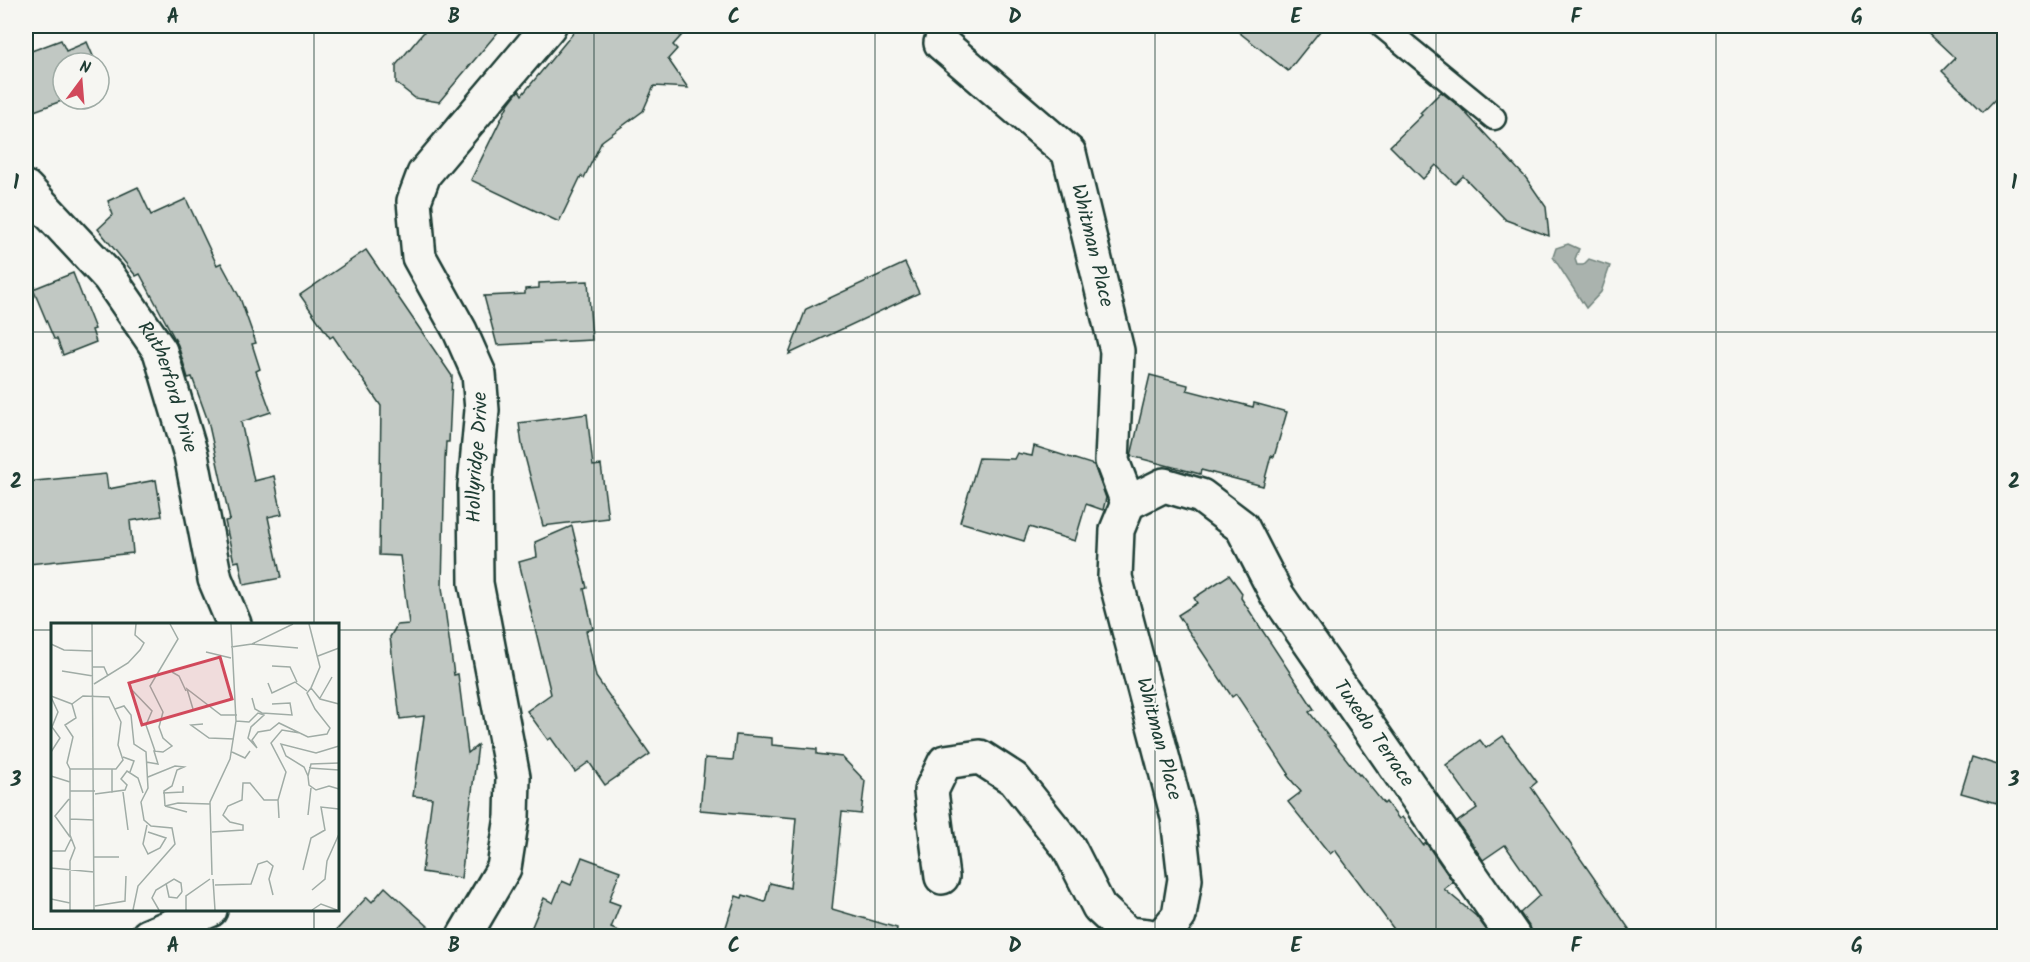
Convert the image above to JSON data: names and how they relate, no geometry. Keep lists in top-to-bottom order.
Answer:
{
  "streets": {
    "street": [
      "Whitman Place",
      "Rutherford Drive",
      "Hollyridge Drive",
      "Tuxedo Terrace"
    ]
  },
  "crossings": [
    ["Whitman Place", "Tuxedo Terrace"]
  ],
  "north": "top",
  "grid": {
    "columns": [
      "A",
      "B",
      "C",
      "D",
      "E",
      "F",
      "G"
    ],
    "rows": ["1", "2", "3"]
  }
}
